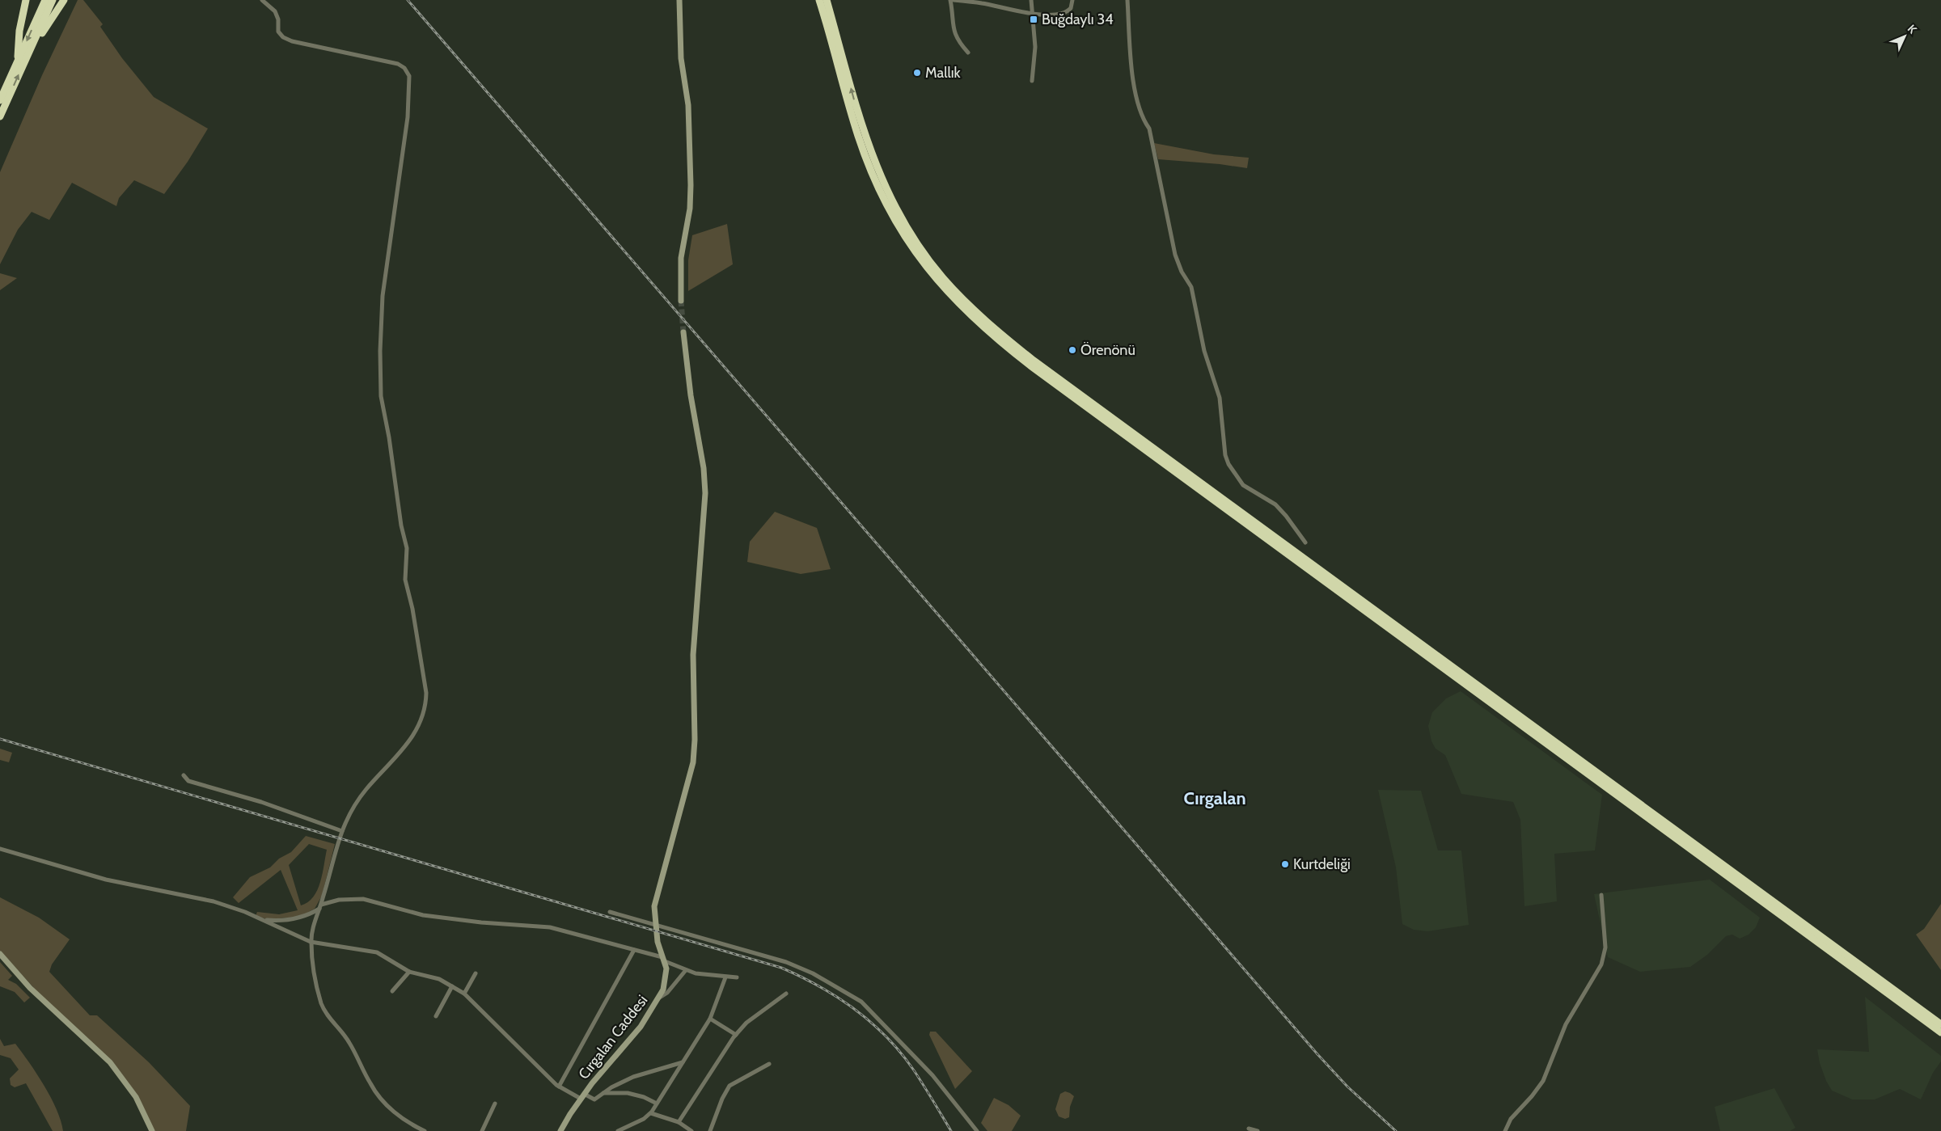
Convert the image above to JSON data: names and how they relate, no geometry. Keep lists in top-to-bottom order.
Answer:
{
  "streets": {
    "street": ["Cırgalan Caddesi"]
  },
  "districts": ["Cırgalan"],
  "places": {
    "transit": ["Buğdaylı 34"],
    "other": ["Mallık", "Örenönü", "Kurtdeliği"]
  },
  "north": "top right"
}
